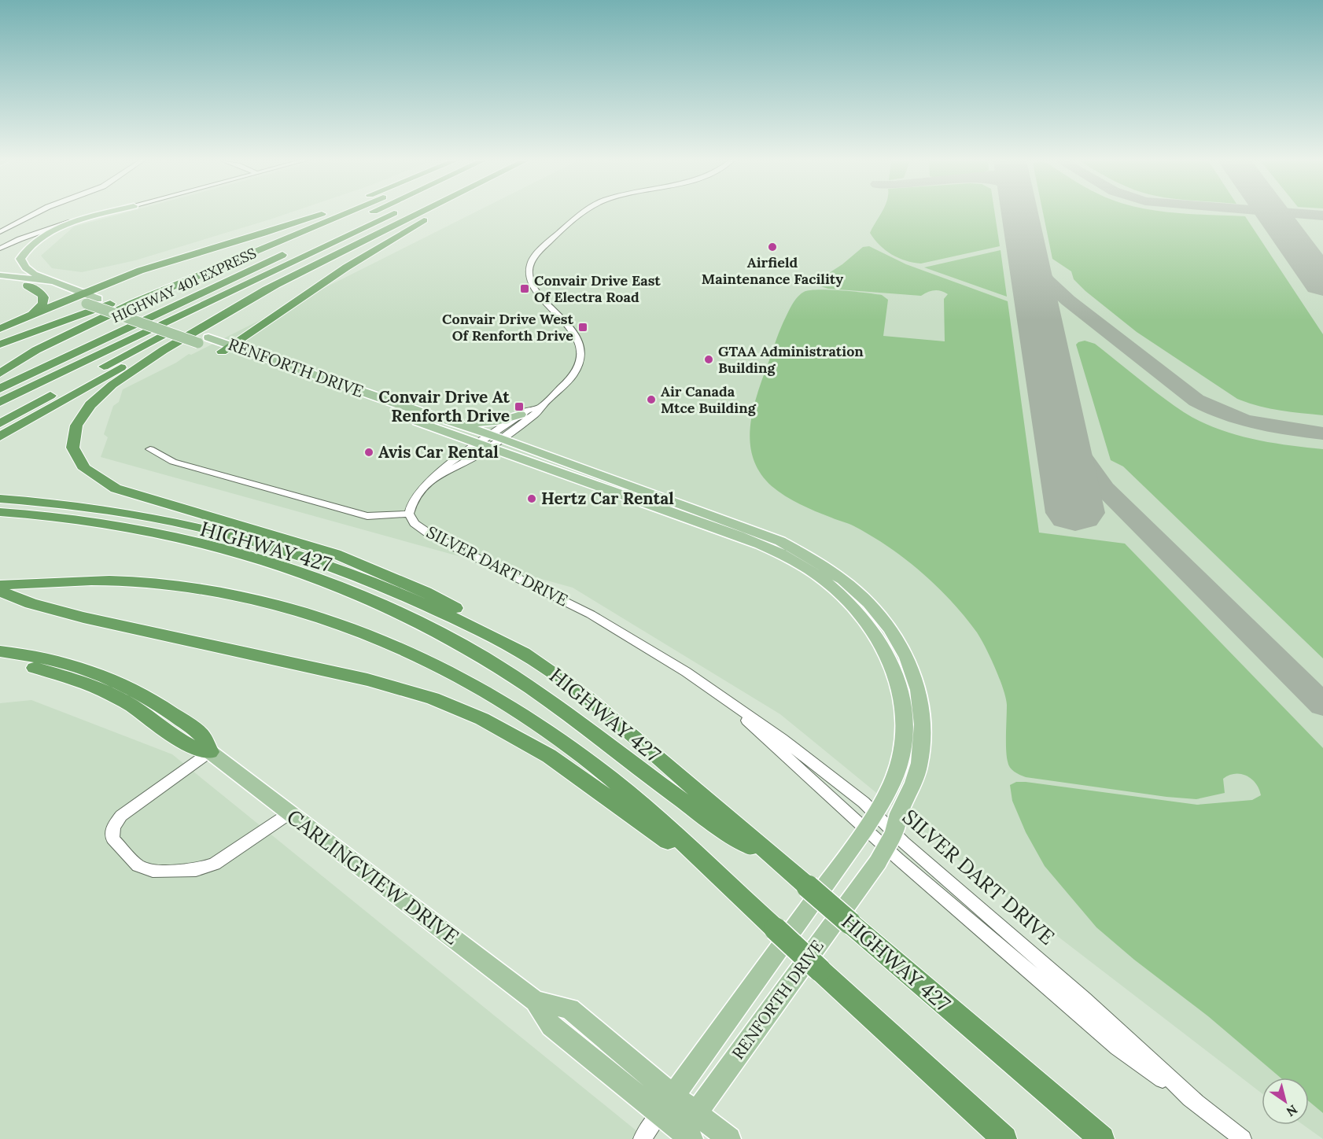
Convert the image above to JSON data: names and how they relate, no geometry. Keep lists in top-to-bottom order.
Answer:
{
  "streets": {
    "highway": ["HIGHWAY 401 EXPRESS", "HIGHWAY 427"],
    "main road": ["RENFORTH DRIVE", "CARLINGVIEW DRIVE"],
    "street": ["SILVER DART DRIVE"]
  },
  "crossings": [
    ["RENFORTH DRIVE", "SILVER DART DRIVE"],
    ["RENFORTH DRIVE", "CARLINGVIEW DRIVE"]
  ],
  "places": {
    "other": [
      "Airfield Maintenance Facility",
      "GTAA Administration Building",
      "Air Canada Mtce Building",
      "Avis Car Rental",
      "Hertz Car Rental"
    ],
    "transit": ["Convair Drive East Of Electra Road", "Convair Drive West Of Renforth Drive", "Convair Drive At Renforth Drive"]
  },
  "north": "bottom right"
}
